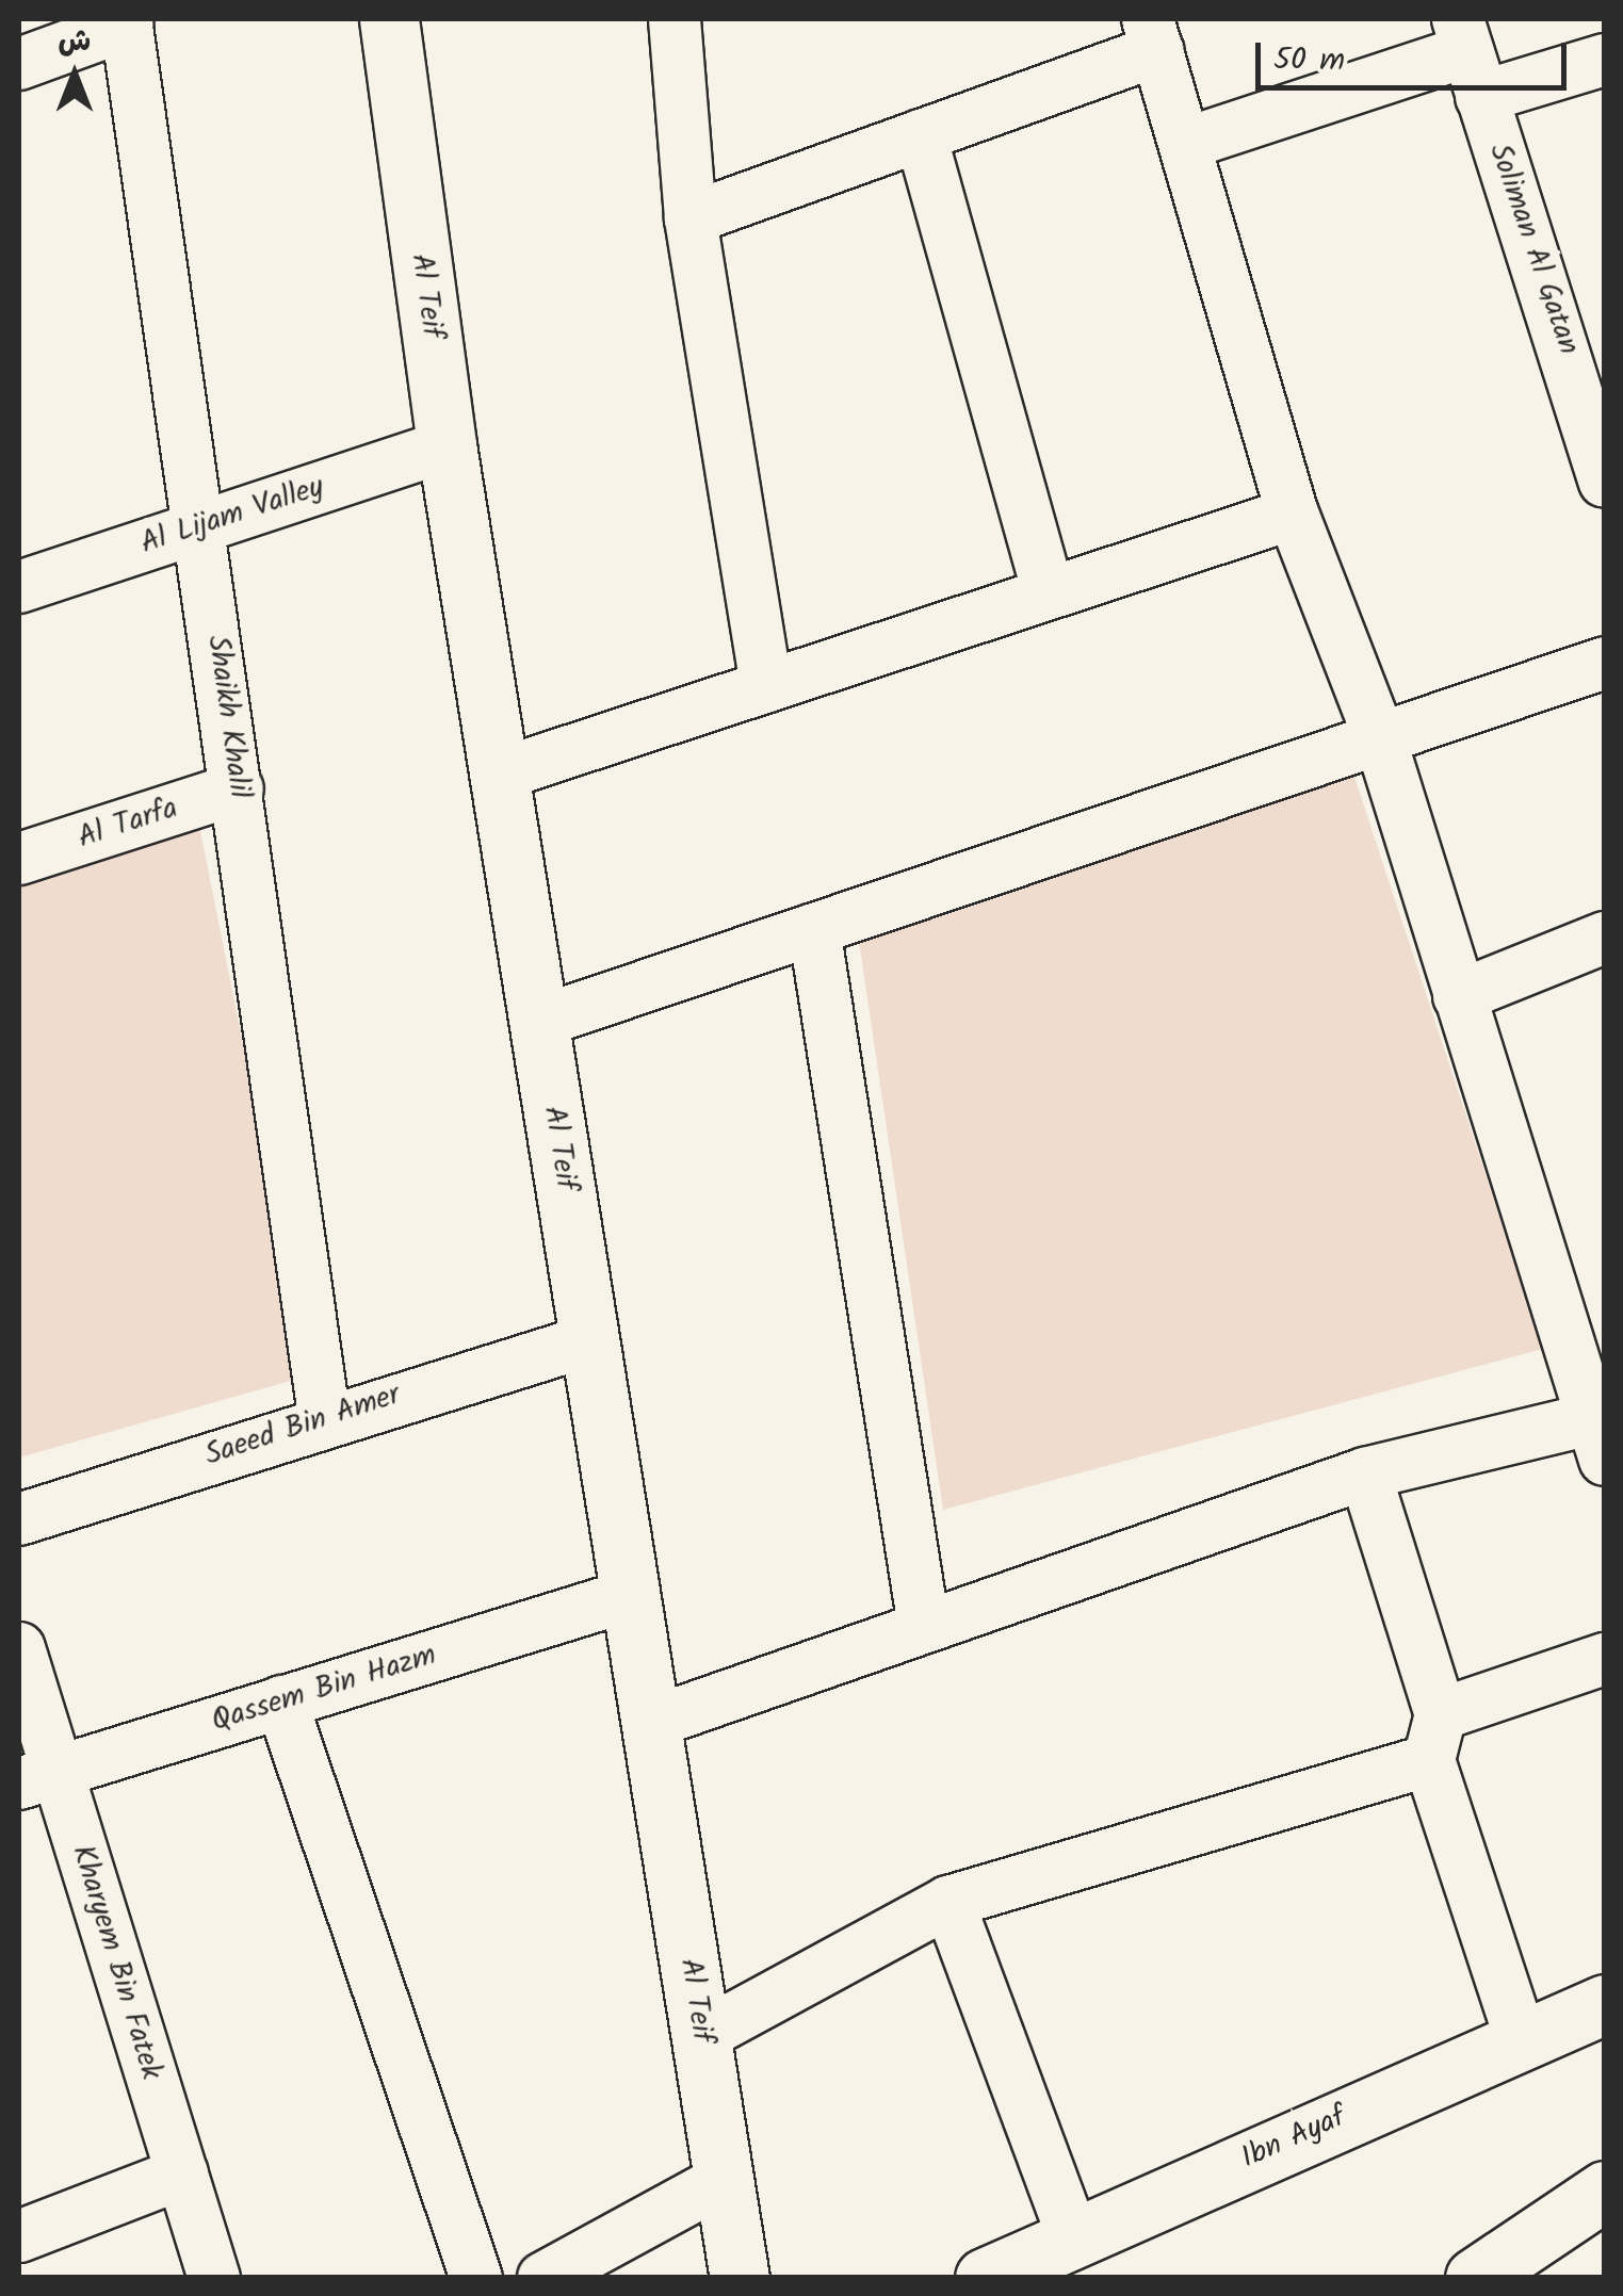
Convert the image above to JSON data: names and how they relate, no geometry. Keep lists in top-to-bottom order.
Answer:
{
  "streets": {
    "street": [
      "Soliman Al Gatan",
      "Al Teif",
      "Al Lijam Valley",
      "Shaikh Khalil",
      "Al Tarfa",
      "Saeed Bin Amer",
      "Qassem Bin Hazm",
      "Kharyem Bin Fatek",
      "Ibn Ayaf"
    ]
  },
  "crossings": [
    ["Al Teif", "Al Lijam Valley"],
    ["Al Teif", "Saeed Bin Amer"],
    ["Al Teif", "Qassem Bin Hazm"],
    ["Al Lijam Valley", "Shaikh Khalil"],
    ["Shaikh Khalil", "Al Tarfa"],
    ["Shaikh Khalil", "Saeed Bin Amer"],
    ["Qassem Bin Hazm", "Kharyem Bin Fatek"]
  ],
  "scale_bar": "50 m",
  "north": "top"
}
